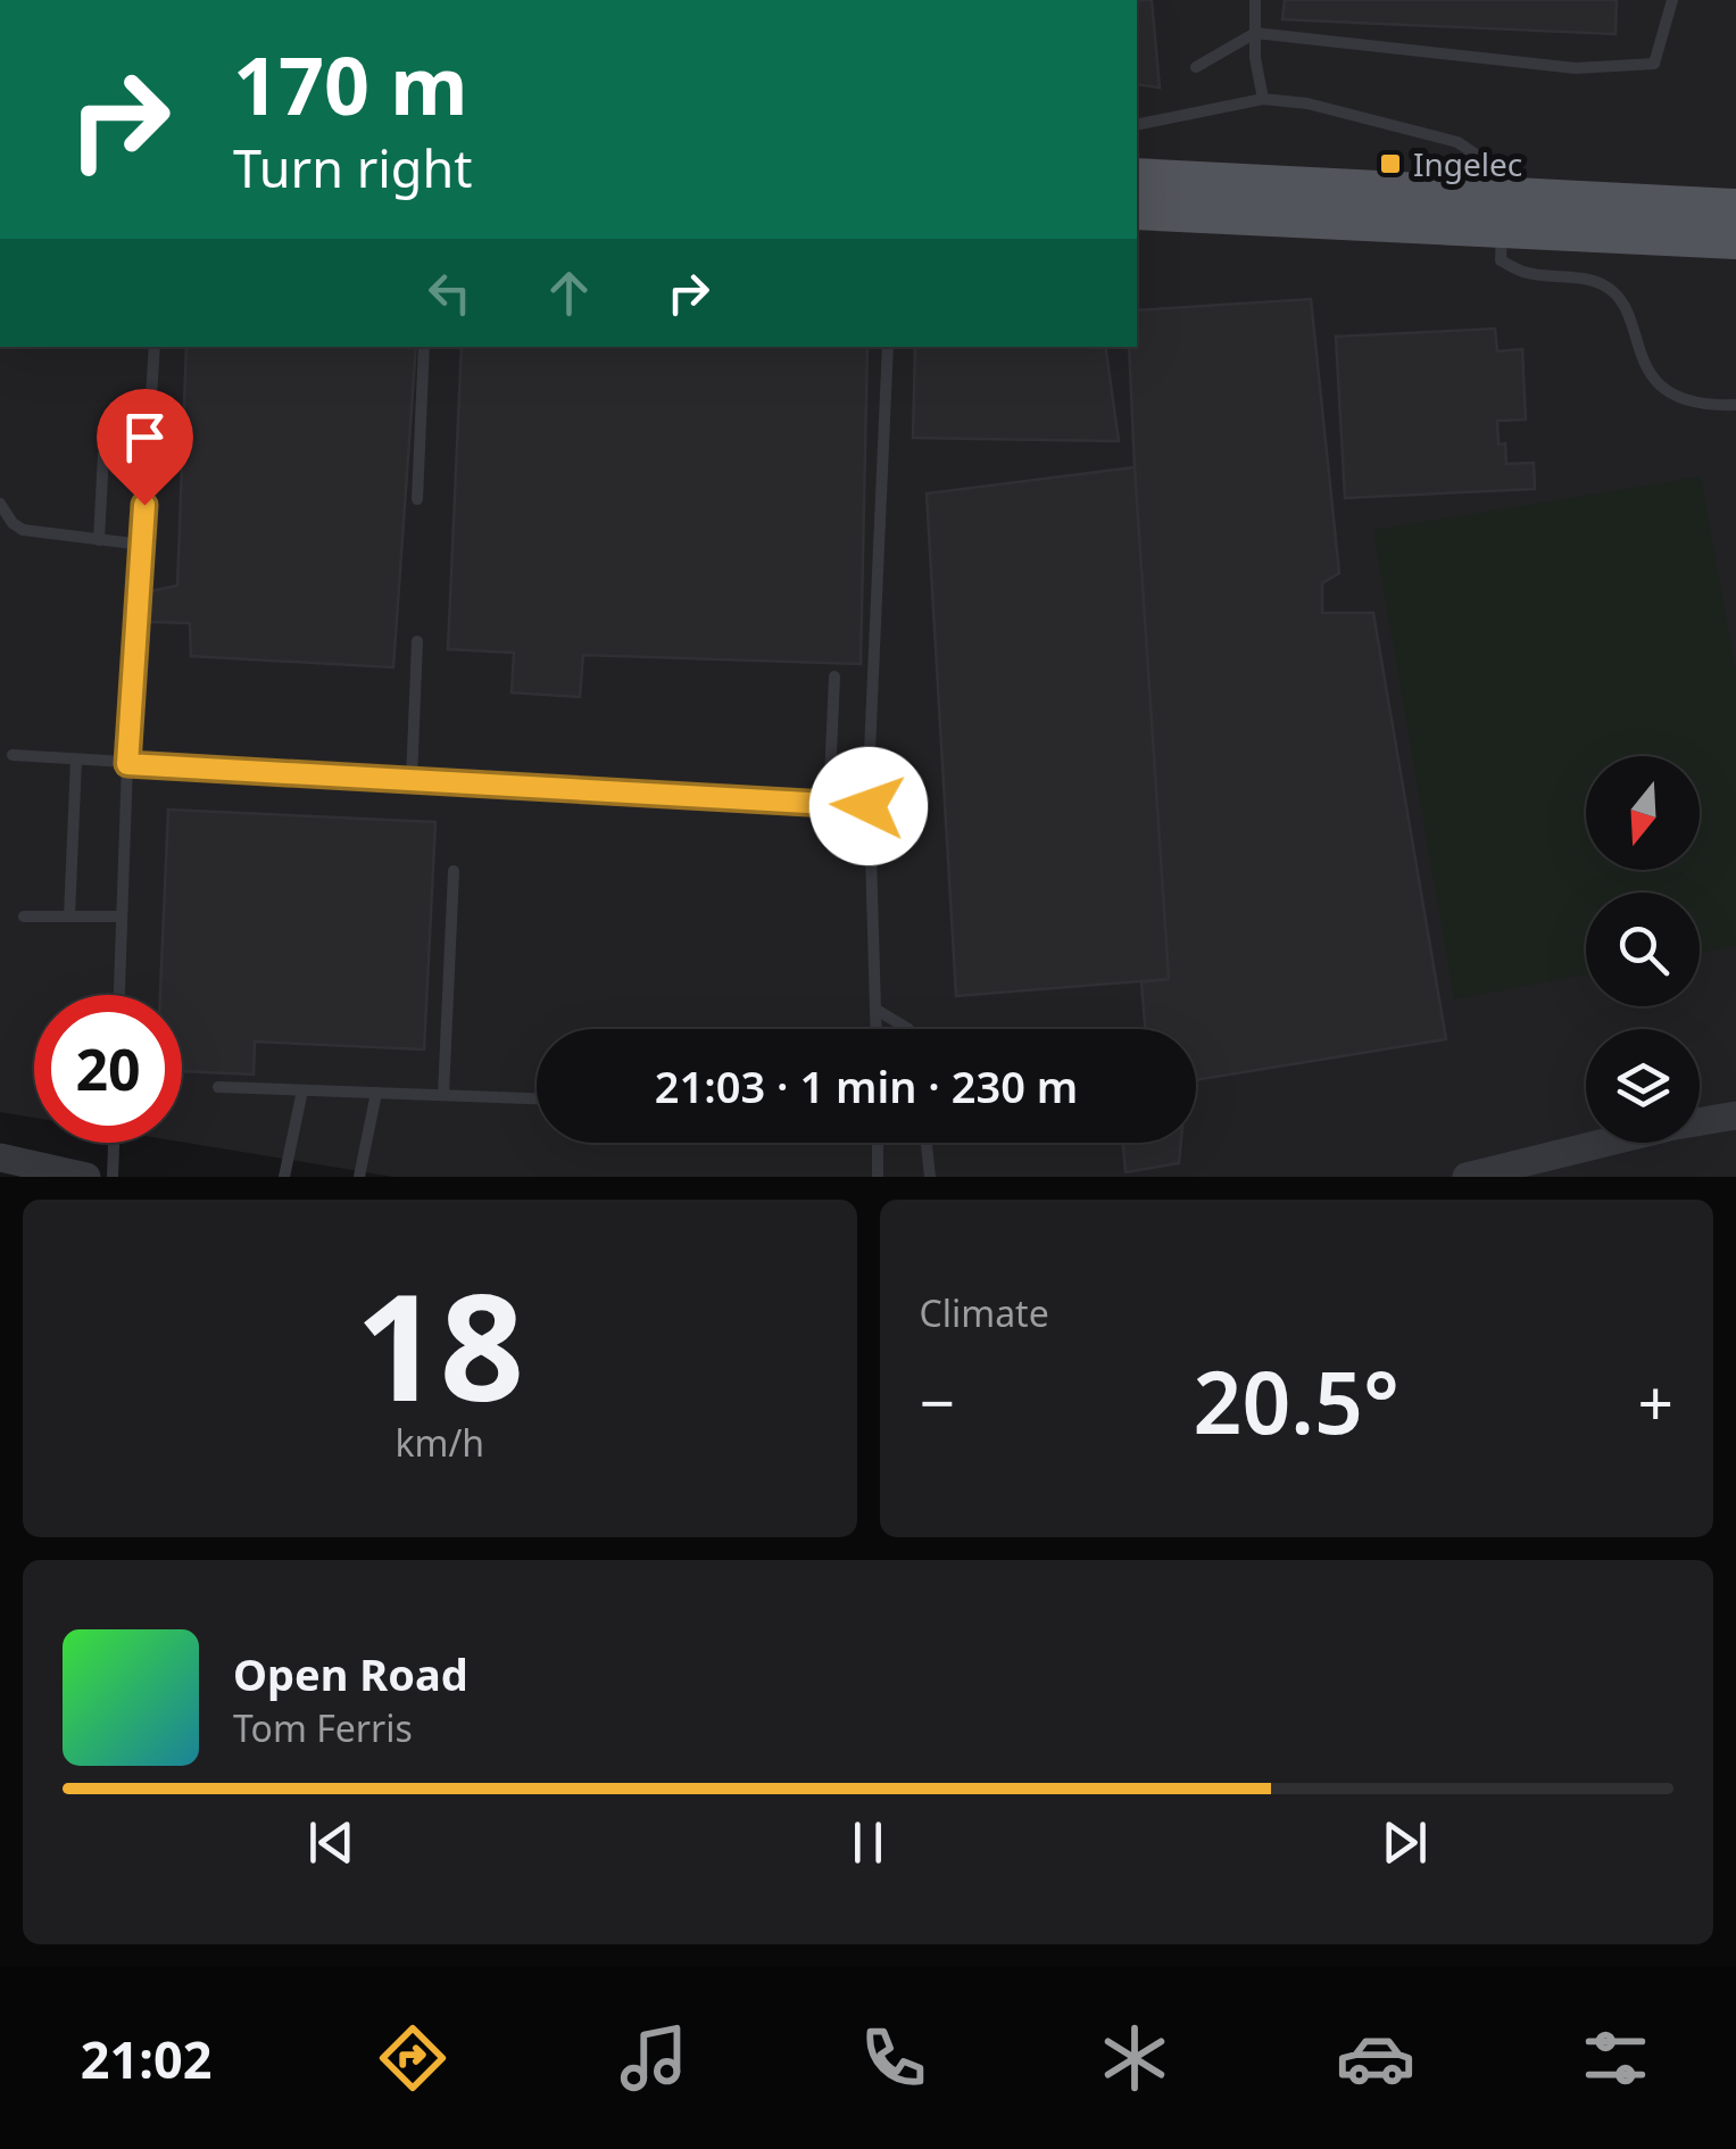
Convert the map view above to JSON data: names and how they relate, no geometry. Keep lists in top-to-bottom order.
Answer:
{
  "places": {
    "transit": ["Ingelec"]
  },
  "north": "bottom",
  "page": {
    "turn": ["170 m", "Turn right"],
    "limit": "20",
    "trip": "21:03 · 1 min · 230 m",
    "tile": [
      ["18", "km/h"],
      "Climate"
    ],
    "heat": ["−", "20.5°", "+"],
    "song": ["Open Road", "Tom Ferris"],
    "tabs": "21:02"
  }
}
